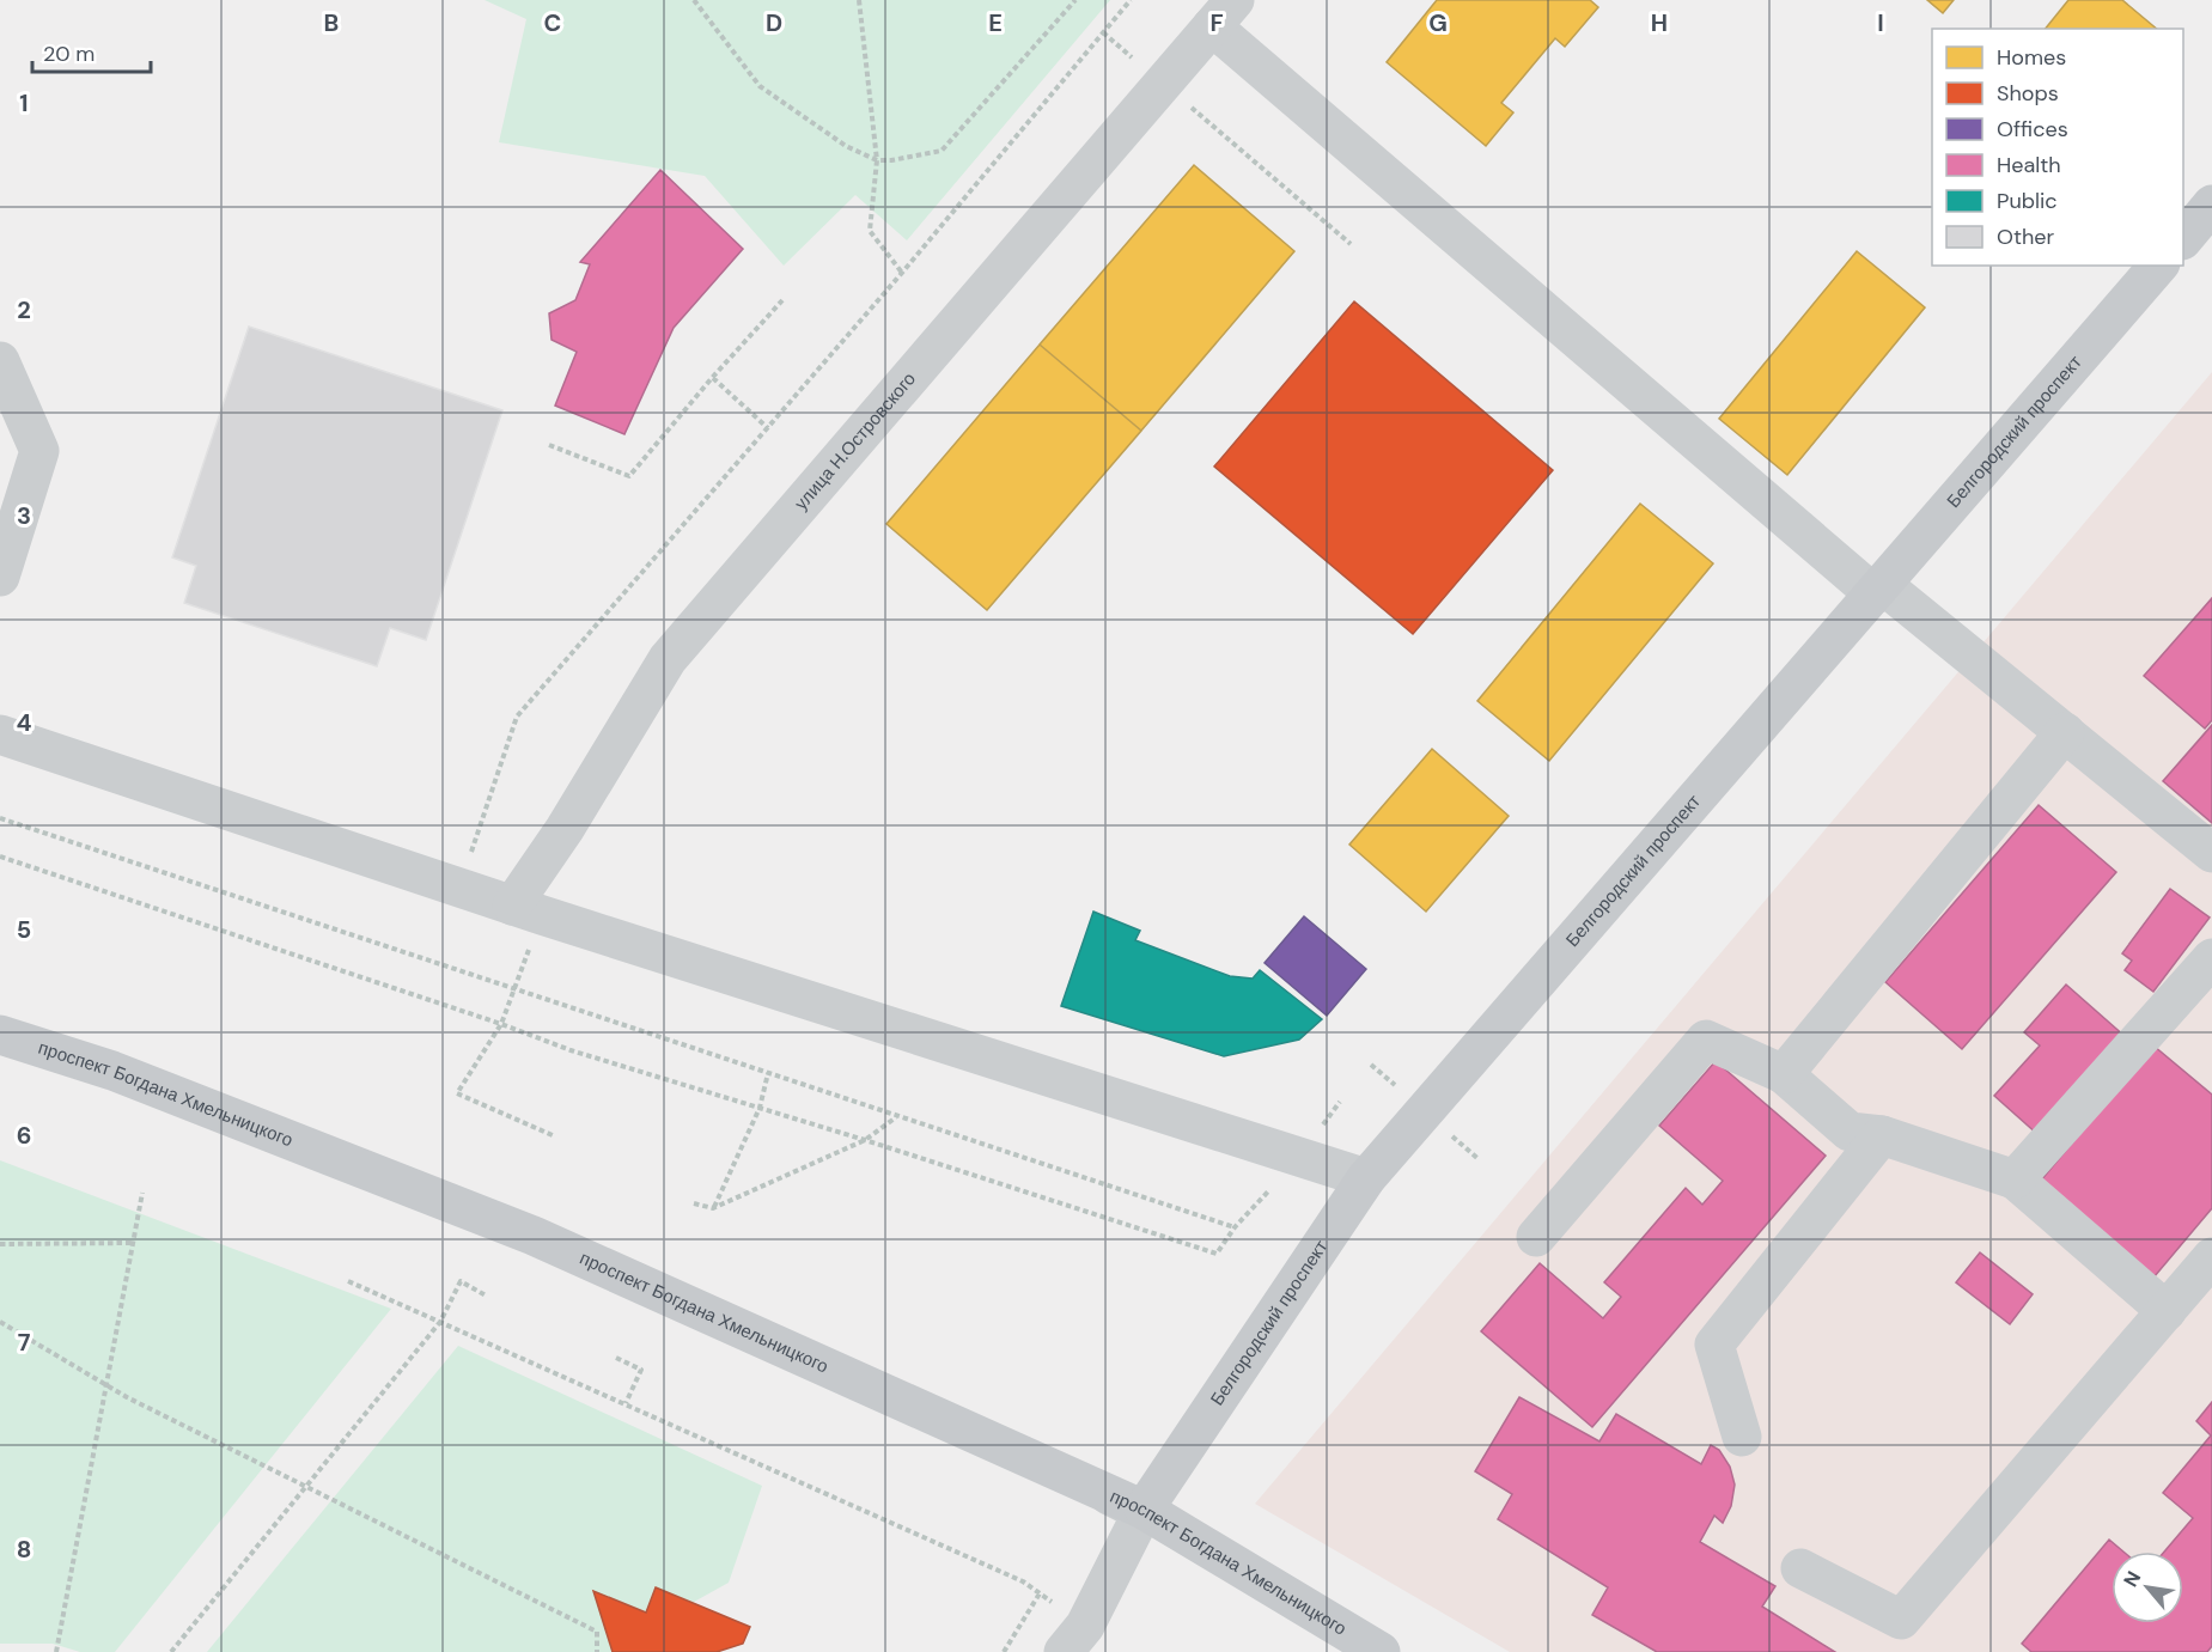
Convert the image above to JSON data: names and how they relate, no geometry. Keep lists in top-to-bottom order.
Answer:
{
  "streets": {
    "main road": ["Белгородский проспект", "проспект Богдана Хмельницкого"],
    "street": ["улица Н.Островского"]
  },
  "crossings": [
    ["Белгородский проспект", "проспект Богдана Хмельницкого"]
  ],
  "legend": [
    "Homes",
    "Shops",
    "Offices",
    "Health",
    "Public",
    "Other"
  ],
  "scale_bar": "20 m",
  "north": "top left",
  "grid": {
    "columns": [
      "B",
      "C",
      "D",
      "E",
      "F",
      "G",
      "H",
      "I"
    ],
    "rows": [
      "1",
      "2",
      "3",
      "4",
      "5",
      "6",
      "7",
      "8"
    ]
  }
}
